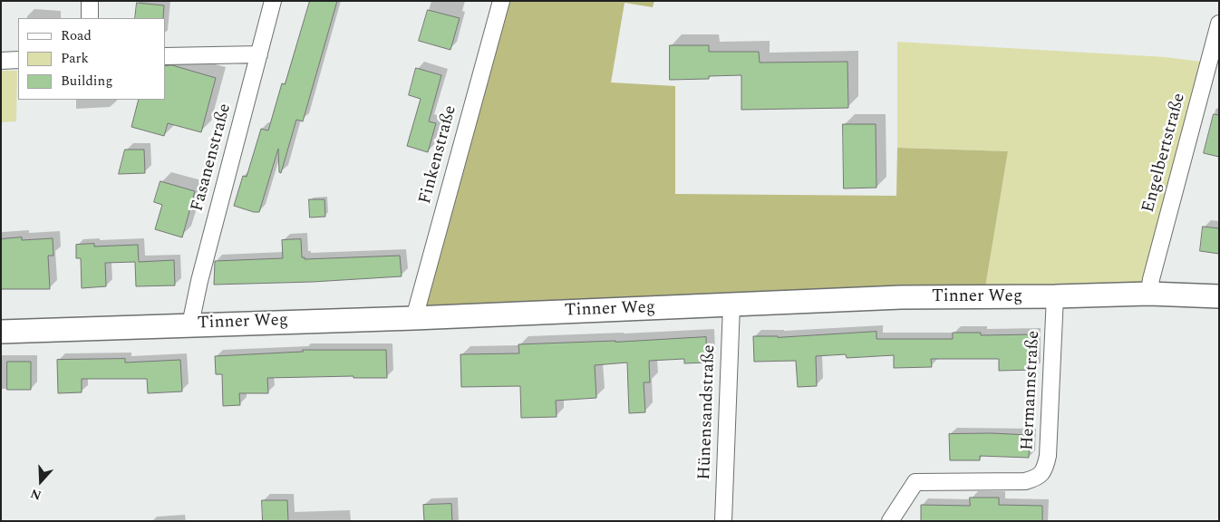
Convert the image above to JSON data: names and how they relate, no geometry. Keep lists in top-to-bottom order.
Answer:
{
  "streets": {
    "street": [
      "Engelbertstraße",
      "Finkenstraße",
      "Fasanenstraße",
      "Tinner Weg",
      "Hermannstraße",
      "Hünensandstraße"
    ]
  },
  "crossings": [
    ["Engelbertstraße", "Tinner Weg"],
    ["Finkenstraße", "Tinner Weg"],
    ["Fasanenstraße", "Tinner Weg"],
    ["Tinner Weg", "Hermannstraße"],
    ["Tinner Weg", "Hünensandstraße"]
  ],
  "legend": ["Road", "Park", "Building"],
  "north": "bottom"
}
